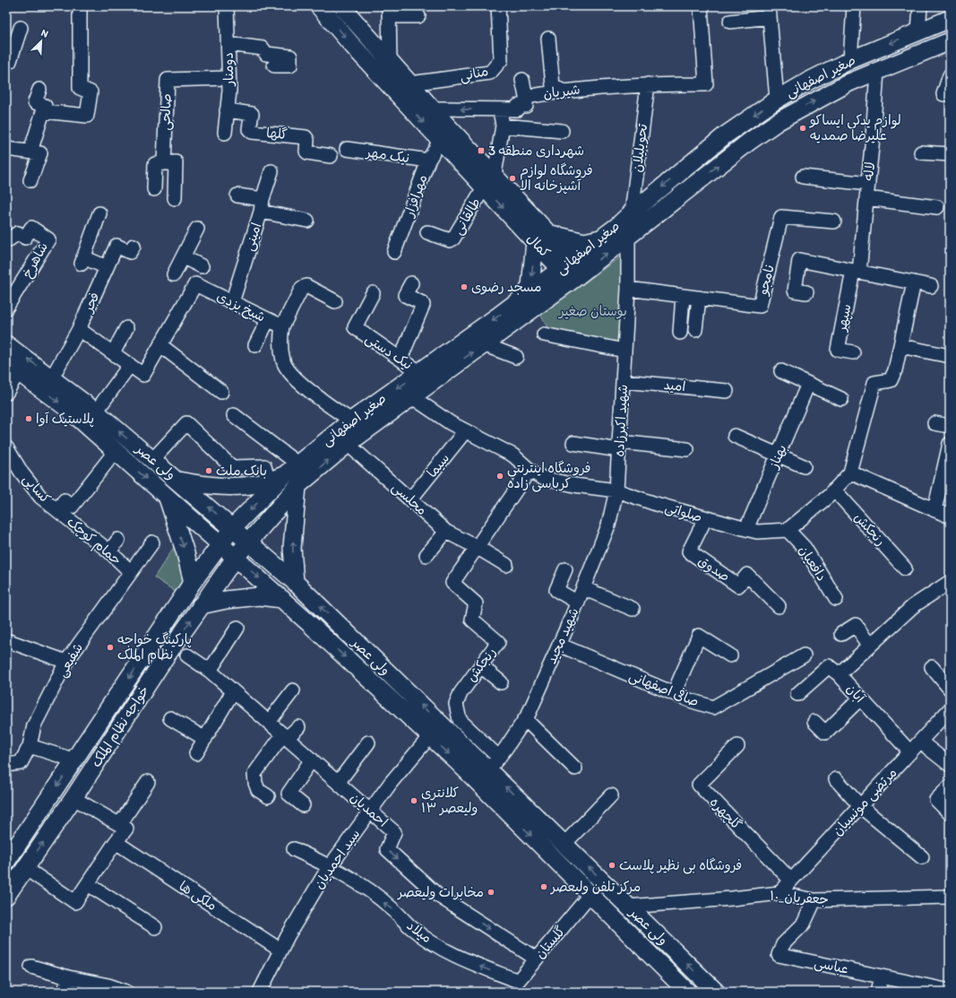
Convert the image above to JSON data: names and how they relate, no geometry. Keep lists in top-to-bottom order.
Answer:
{
  "streets": {
    "main road": [
      "صغیر اصفهانی",
      "کمال",
      "ولی عصر",
      "خواجه نظام الملک"
    ],
    "street": [
      "دومنار",
      "منانی",
      "شیریان",
      "صالحی",
      "گلها",
      "تحویلیلان",
      "نیک مهر",
      "لاله",
      "مهرافزار",
      "طالقانی",
      "امینی",
      "شاهرخ",
      "نامجو",
      "فجر",
      "شیخ یزدی",
      "سپهر",
      "نیک دستی",
      "امید",
      "شهید اکبرزاده",
      "بهناز",
      "سیما",
      "کسایی",
      "مجلسی",
      "صلواتی",
      "رنجکش",
      "حمام کوچک",
      "دافعیان",
      "صدوق",
      "شهید مجید",
      "شفیعی",
      "صافی اصفهانی",
      "آبان",
      "مرتضی مونسیان",
      "احمدیان",
      "گلچهره",
      "سید احمدیان",
      "ملکی ها",
      "۱۰_جعفریان",
      "میلاد",
      "گلستان",
      "عباسی"
    ]
  },
  "crossings": [
    ["دومنار", "صالحی"],
    ["دومنار", "گلها"],
    ["منانی", "کمال"],
    ["صغیر اصفهانی", "تحویلیلان"],
    ["صغیر اصفهانی", "لاله"],
    ["صغیر اصفهانی", "کمال"],
    ["صغیر اصفهانی", "شیخ یزدی"],
    ["صغیر اصفهانی", "نیک دستی"],
    ["صغیر اصفهانی", "شهید اکبرزاده"],
    ["صغیر اصفهانی", "ولی عصر"],
    ["صغیر اصفهانی", "مجلسی"],
    ["صغیر اصفهانی", "صلواتی"],
    ["صغیر اصفهانی", "خواجه نظام الملک"],
    ["شیریان", "تحویلیلان"],
    ["شیریان", "کمال"],
    ["نیک مهر", "مهرافزار"],
    ["لاله", "سپهر"],
    ["مهرافزار", "کمال"],
    ["طالقانی", "کمال"],
    ["امینی", "شیخ یزدی"],
    ["نامجو", "شهید اکبرزاده"],
    ["فجر", "ولی عصر"],
    ["امید", "شهید اکبرزاده"],
    ["شهید اکبرزاده", "صلواتی"],
    ["شهید اکبرزاده", "شهید مجید"],
    ["بهناز", "صلواتی"],
    ["ولی عصر", "رنجکش"],
    ["ولی عصر", "شهید مجید"],
    ["ولی عصر", "خواجه نظام الملک"],
    ["ولی عصر", "سید احمدیان"],
    ["ولی عصر", "۱۰_جعفریان"],
    ["ولی عصر", "گلستان"],
    ["سیما", "مجلسی"],
    ["سیما", "صلواتی"],
    ["کسایی", "حمام کوچک"],
    ["مجلسی", "رنجکش"],
    ["صلواتی", "رنجکش"],
    ["صلواتی", "دافعیان"],
    ["صلواتی", "صدوق"],
    ["صلواتی", "شهید مجید"],
    ["رنجکش", "شهید مجید"],
    ["حمام کوچک", "شفیعی"],
    ["شهید مجید", "صافی اصفهانی"],
    ["آبان", "مرتضی مونسیان"],
    ["مرتضی مونسیان", "گلچهره"],
    ["مرتضی مونسیان", "۱۰_جعفریان"],
    ["احمدیان", "سید احمدیان"],
    ["احمدیان", "گلستان"],
    ["سید احمدیان", "ملکی ها"],
    ["سید احمدیان", "میلاد"],
    ["۱۰_جعفریان", "عباسی"],
    ["میلاد", "گلستان"]
  ],
  "one_way": ["احمدیان", "میلاد"],
  "parks": ["بوستان صغیر"],
  "places": {
    "other": [
      "لوازم یدکی ایساکو علیرضا صمدیه",
      "فروشگاه لوازم آشپزخانه الا",
      "مسجد رضوی",
      "پلاستیک آوا",
      "بانک ملت",
      "فروشگاه اینترنتی کرباسی زاده",
      "پارکینگ خواجه نظام الملک",
      "کلانتری ۱۳ ولیعصر",
      "فروشگاه بی نظیر پلاست",
      "مرکز تلفن ولیعصر",
      "مخابرات ولیعصر"
    ],
    "transit": ["شهرداری منطقه 3"]
  },
  "north": "top right"
}
